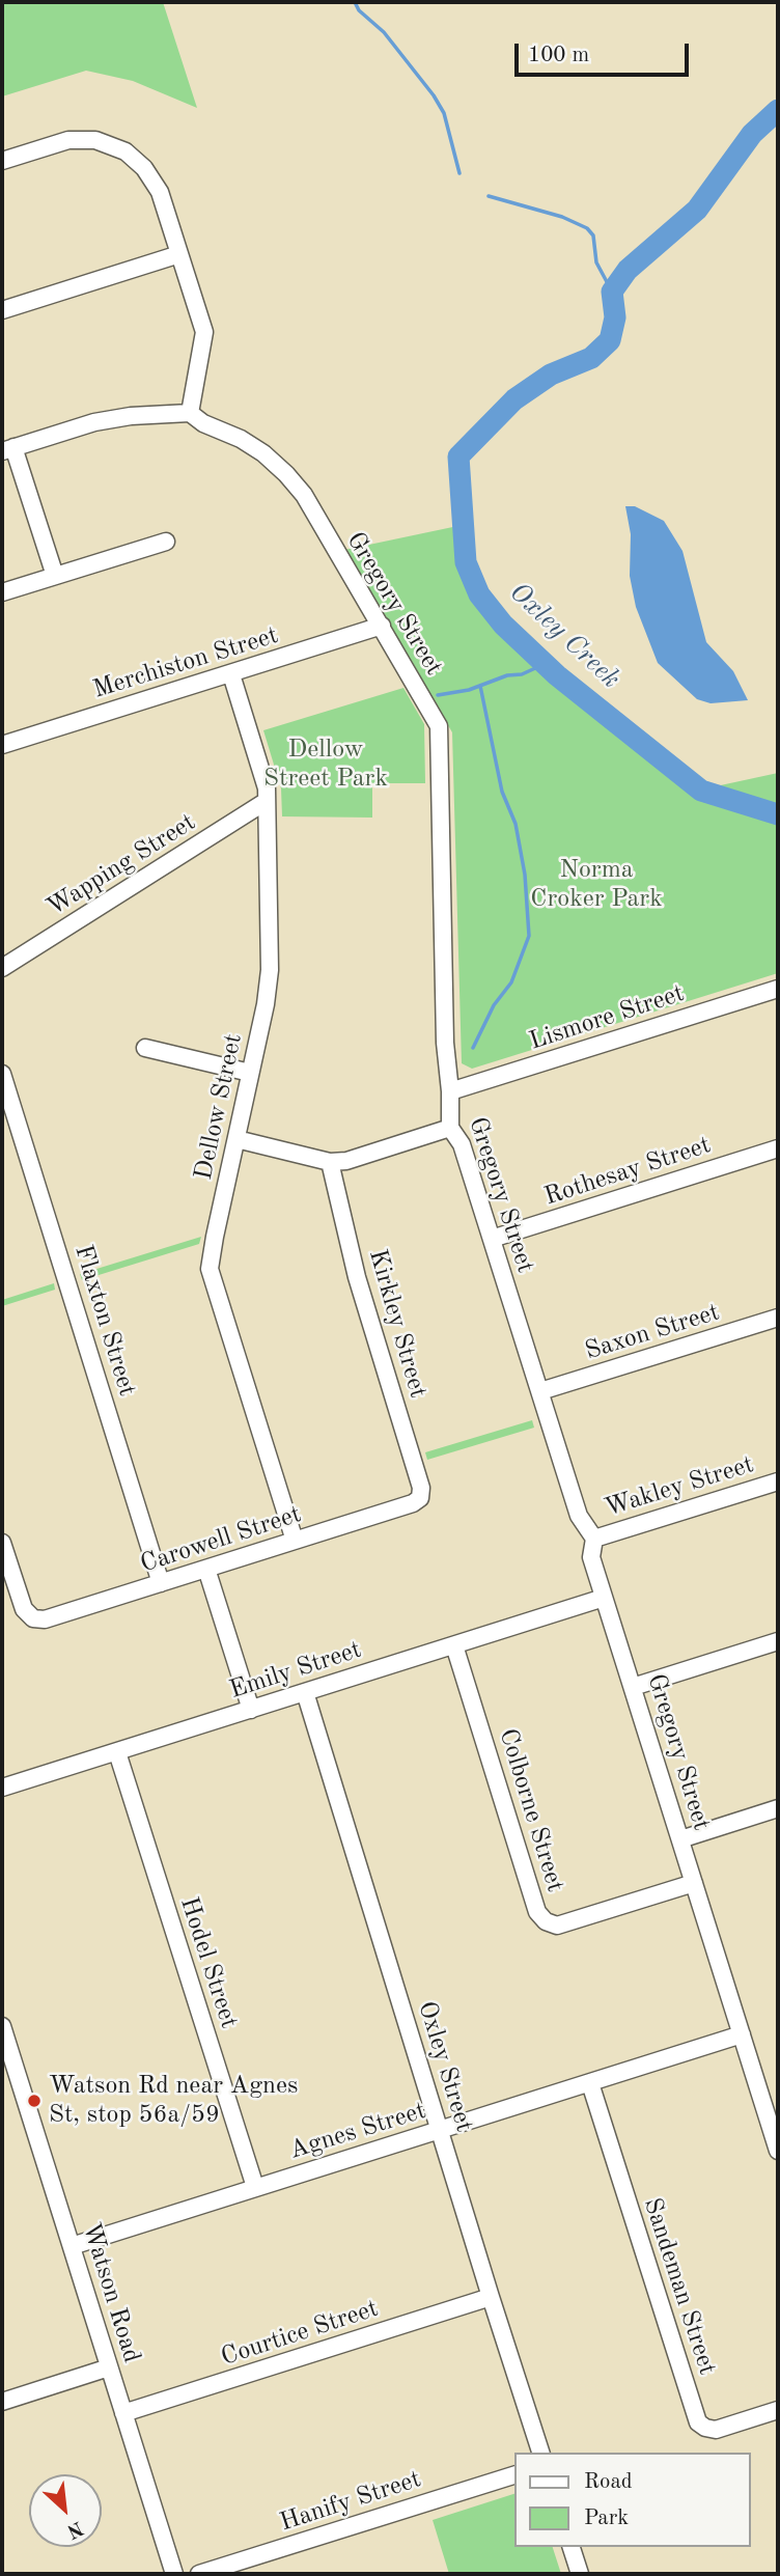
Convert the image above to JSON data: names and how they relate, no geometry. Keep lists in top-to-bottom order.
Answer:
{
  "streets": {
    "street": [
      "Gregory Street",
      "Merchiston Street",
      "Wapping Street",
      "Lismore Street",
      "Dellow Street",
      "Rothesay Street",
      "Flaxton Street",
      "Kirkley Street",
      "Saxon Street",
      "Wakley Street",
      "Carowell Street",
      "Emily Street",
      "Colborne Street",
      "Hodel Street",
      "Oxley Street",
      "Agnes Street",
      "Sandeman Street",
      "Watson Road",
      "Courtice Street",
      "Hanify Street"
    ]
  },
  "crossings": [
    ["Gregory Street", "Merchiston Street"],
    ["Gregory Street", "Lismore Street"],
    ["Gregory Street", "Rothesay Street"],
    ["Gregory Street", "Saxon Street"],
    ["Gregory Street", "Wakley Street"],
    ["Gregory Street", "Emily Street"],
    ["Gregory Street", "Colborne Street"],
    ["Gregory Street", "Agnes Street"],
    ["Merchiston Street", "Dellow Street"],
    ["Wapping Street", "Dellow Street"],
    ["Dellow Street", "Carowell Street"],
    ["Flaxton Street", "Carowell Street"],
    ["Kirkley Street", "Carowell Street"],
    ["Emily Street", "Colborne Street"],
    ["Emily Street", "Hodel Street"],
    ["Emily Street", "Oxley Street"],
    ["Hodel Street", "Agnes Street"],
    ["Oxley Street", "Agnes Street"],
    ["Oxley Street", "Courtice Street"],
    ["Agnes Street", "Sandeman Street"],
    ["Agnes Street", "Watson Road"],
    ["Watson Road", "Courtice Street"]
  ],
  "water": ["Oxley Creek"],
  "parks": ["Dellow Street Park", "Norma Croker Park"],
  "places": ["Watson Rd near Agnes St, stop 56a/59"],
  "legend": ["Road", "Park"],
  "scale_bar": "100 m",
  "north": "bottom right"
}
